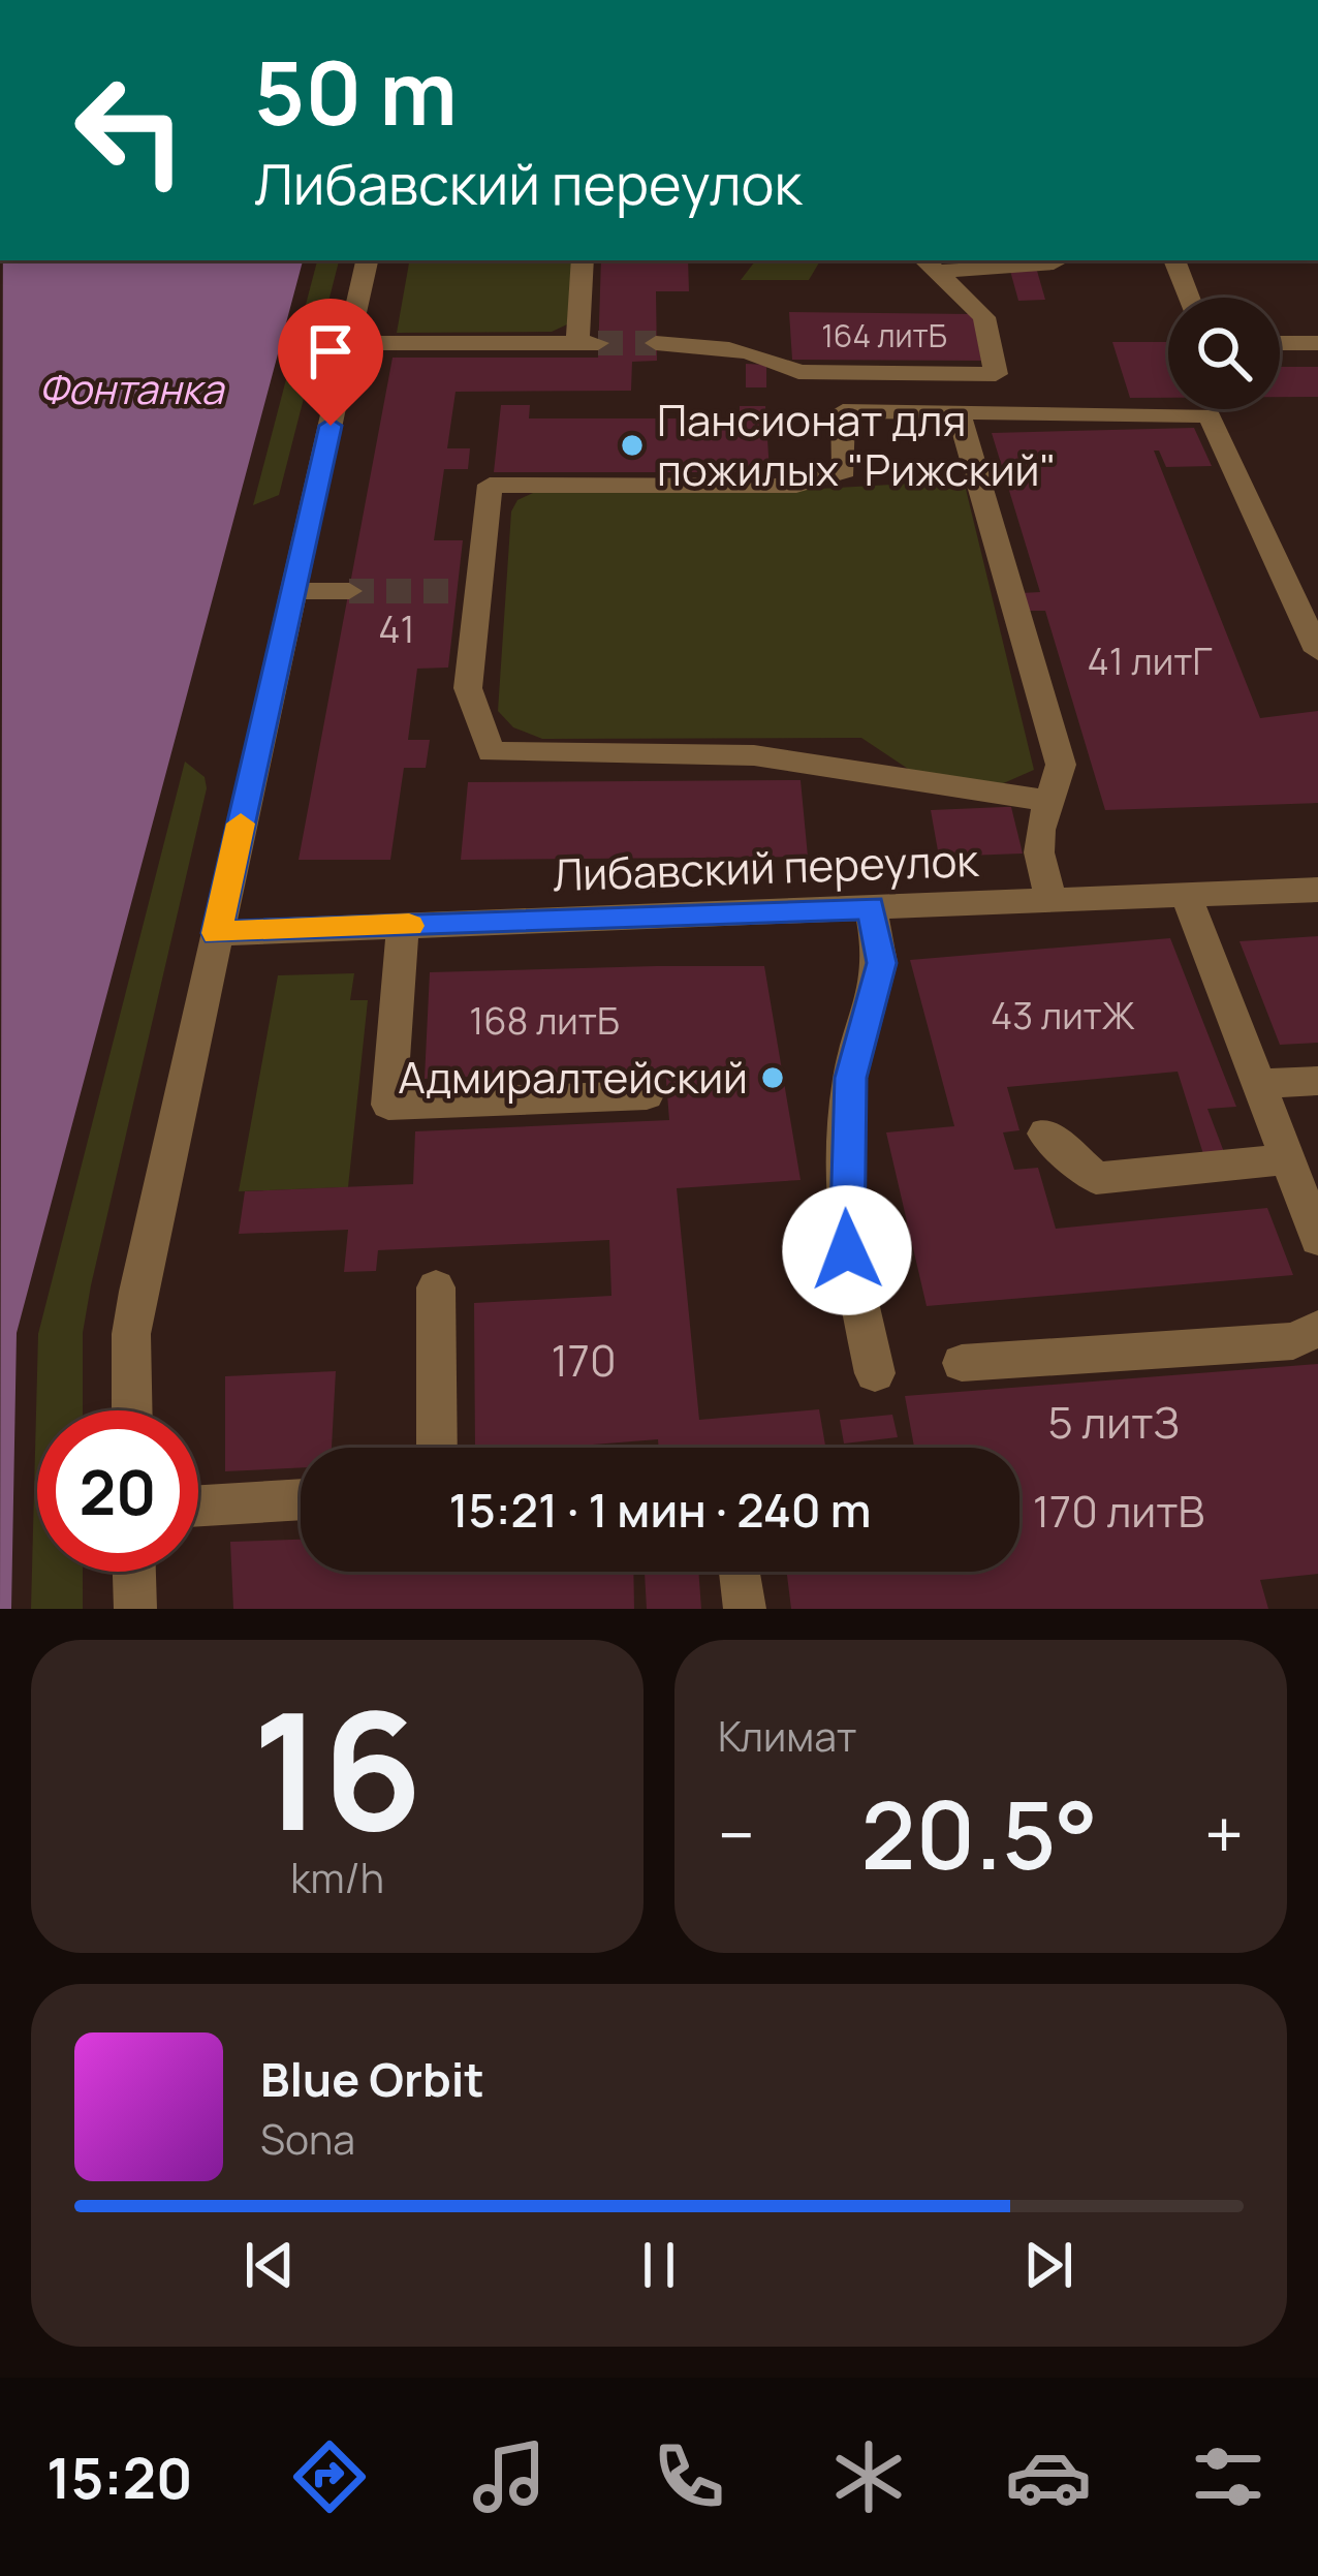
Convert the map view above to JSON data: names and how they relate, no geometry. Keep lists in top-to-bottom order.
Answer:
{
  "streets": {
    "street": ["Либавский переулок"]
  },
  "water": ["Фонтанка"],
  "places": ["Пансионат для пожилых \"Рижский\"", "Адмиралтейский"],
  "house_numbers": [
    "164 литБ",
    "41",
    "41 литГ",
    "43 литЖ",
    "168 литБ",
    "170",
    "5 литЗ",
    "170 литВ"
  ],
  "page": {
    "turn": ["50 m", "Либавский переулок"],
    "limit": "20",
    "trip": "15:21 · 1 мин · 240 m",
    "tile": [
      ["16", "km/h"],
      "Климат"
    ],
    "heat": ["−", "20.5°", "+"],
    "song": ["Blue Orbit", "Sona"],
    "tabs": "15:20"
  }
}
